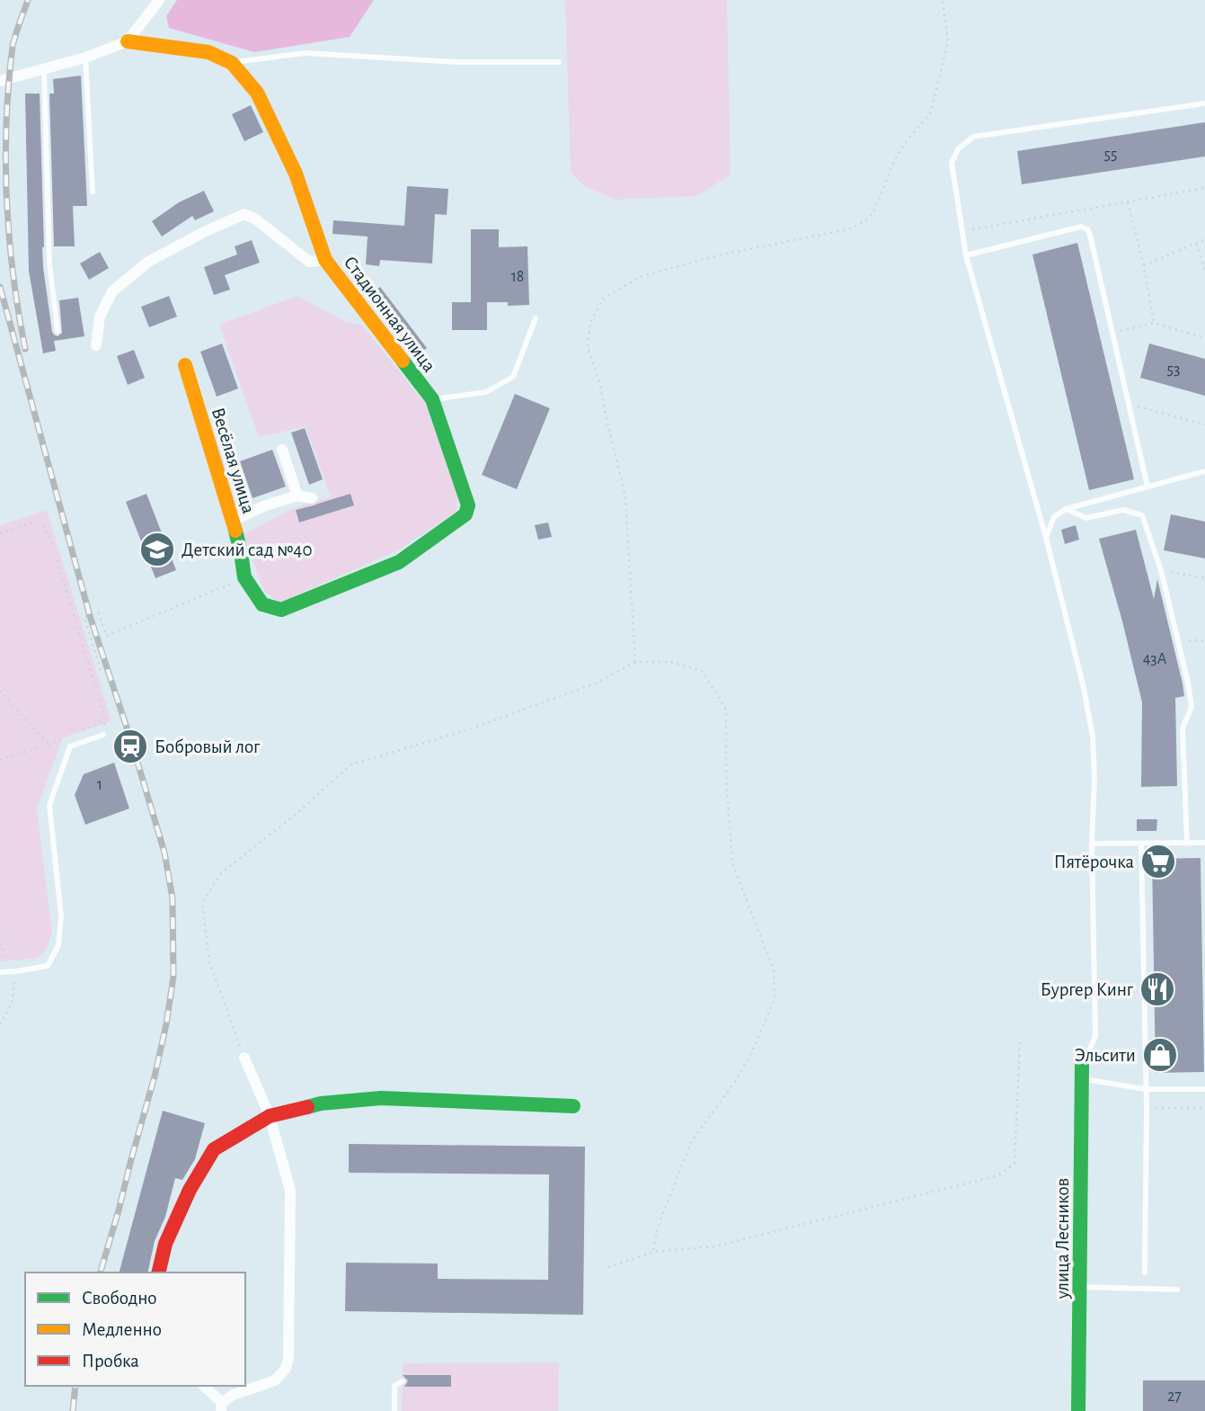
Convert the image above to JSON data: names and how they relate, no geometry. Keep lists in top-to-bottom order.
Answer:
{
  "streets": {
    "street": ["Стадионная улица", "Весёлая улица", "улица Лесников"]
  },
  "crossings": [
    ["Стадионная улица", "Весёлая улица"]
  ],
  "places": {
    "school or university": ["Детский сад №40"],
    "station": ["Бобровый лог"],
    "supermarket": ["Пятёрочка"],
    "restaurant": ["Бургер Кинг"],
    "shop": ["Эльсити"]
  },
  "house_numbers": [
    "55",
    "18",
    "53",
    "43А",
    "1",
    "27"
  ],
  "legend": ["Свободно", "Медленно", "Пробка"]
}
